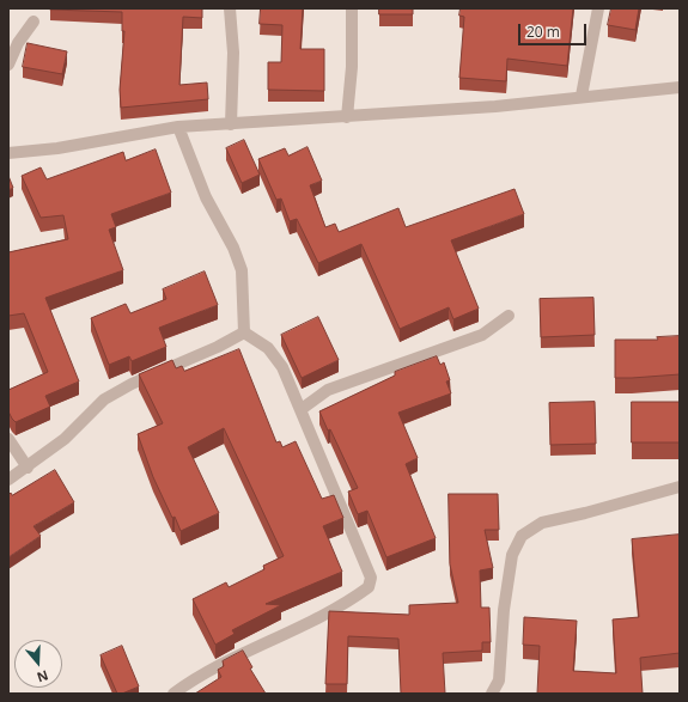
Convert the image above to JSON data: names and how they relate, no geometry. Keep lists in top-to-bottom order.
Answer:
{
  "scale_bar": "20 m",
  "north": "bottom"
}
